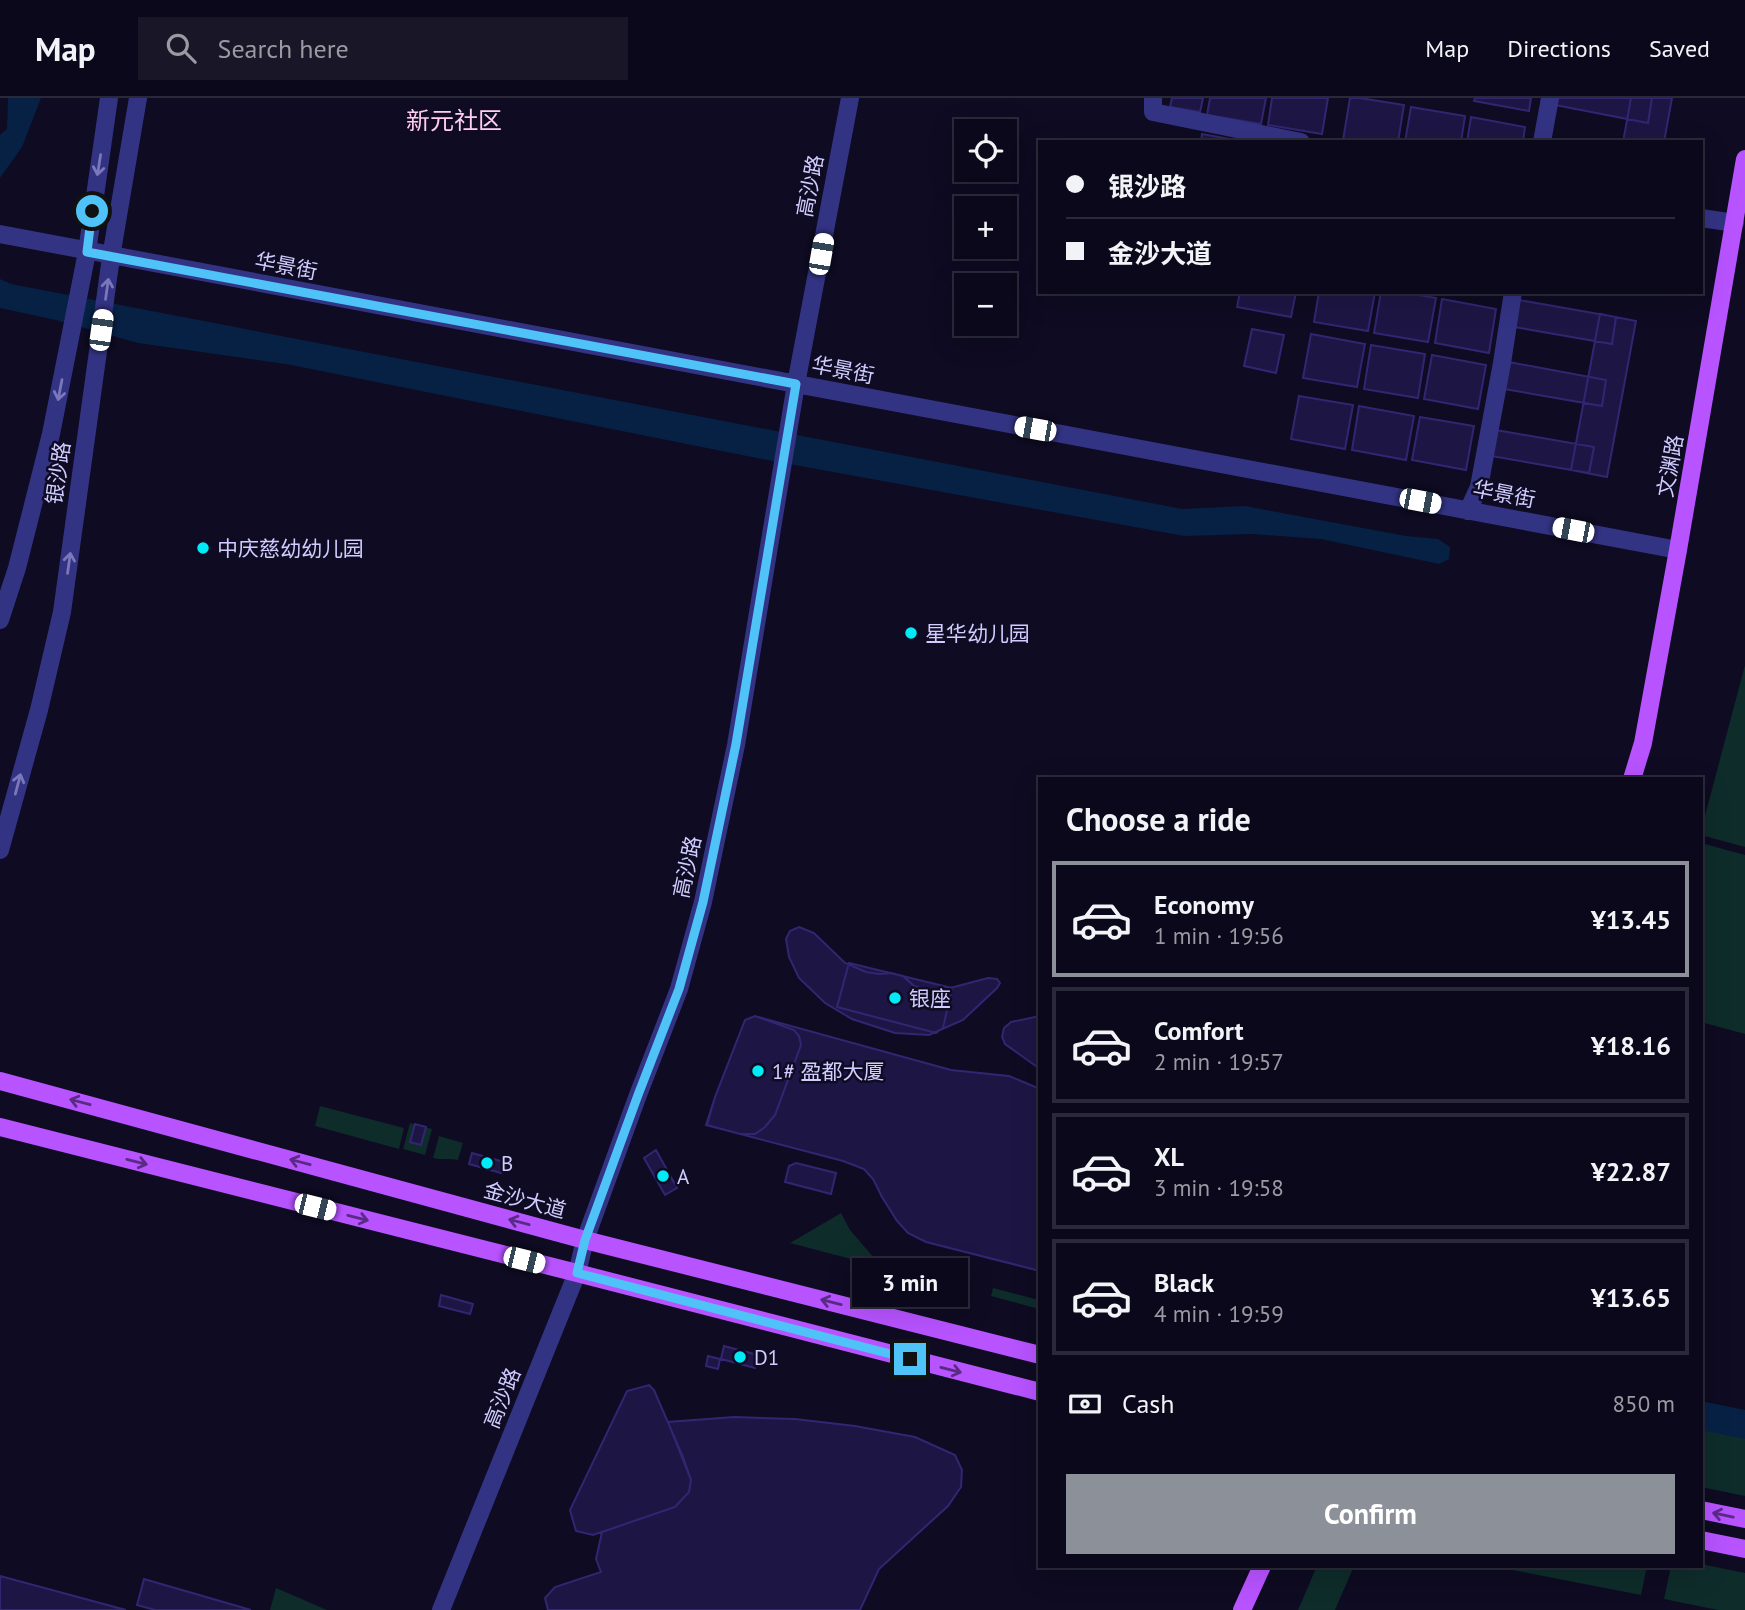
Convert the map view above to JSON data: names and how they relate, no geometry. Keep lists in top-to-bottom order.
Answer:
{
  "streets": {
    "main road": ["文渊路", "金沙大道"],
    "street": ["高沙路", "华景街", "银沙路"]
  },
  "crossings": [
    ["高沙路", "华景街"],
    ["高沙路", "金沙大道"],
    ["华景街", "文渊路"],
    ["华景街", "银沙路"]
  ],
  "districts": ["新元社区"],
  "places": [
    "中庆慈幼幼儿园",
    "星华幼儿园",
    "银座",
    "1# 盈都大厦",
    "B",
    "A",
    "D1"
  ],
  "page": {
    "header": "Map",
    "search": "Search here",
    "nav": ["Map", "Directions", "Saved"],
    "map_buttons": ["+", "−"],
    "banner": ["银沙路", "金沙大道"],
    "heading": "Choose a ride",
    "list": [
      {
        "name": "Economy",
        "note": "1 min · 19:56",
        "value": "¥13.45"
      },
      {
        "name": "Comfort",
        "note": "2 min · 19:57",
        "value": "¥18.16"
      },
      {
        "name": "XL",
        "note": "3 min · 19:58",
        "value": "¥22.87"
      },
      {
        "name": "Black",
        "note": "4 min · 19:59",
        "value": "¥13.65"
      }
    ],
    "bubble": "3 min",
    "pay": ["Cash", "850 m"],
    "buttons": "Confirm"
  }
}
